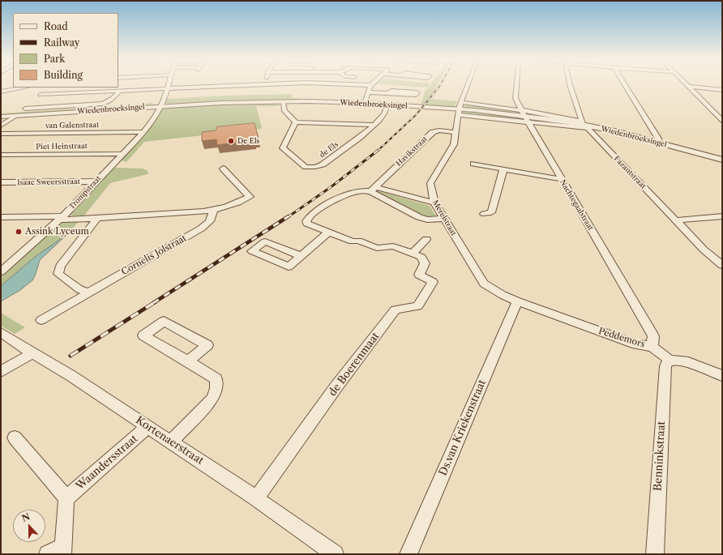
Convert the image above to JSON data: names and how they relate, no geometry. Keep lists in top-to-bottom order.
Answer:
{
  "streets": {
    "street": [
      "Wiedenbroeksingel",
      "van Galenstraat",
      "Piet Heinstraat",
      "de Els",
      "Havikstraat",
      "Fazantstraat",
      "Isaac Sweersstraat",
      "Trompstraat",
      "Nachtegaalstraat",
      "Merelstraat",
      "Cornelis Jolstraat",
      "Peddemors",
      "de Boerenmaat",
      "Ds.van Kriekenstraat",
      "Kortenaerstraat",
      "Benninkstraat",
      "Waandersstraat"
    ]
  },
  "crossings": [
    ["Wiedenbroeksingel", "de Els"],
    ["Wiedenbroeksingel", "Fazantstraat"],
    ["Wiedenbroeksingel", "Trompstraat"],
    ["Wiedenbroeksingel", "Nachtegaalstraat"],
    ["Wiedenbroeksingel", "Merelstraat"],
    ["van Galenstraat", "Trompstraat"],
    ["Piet Heinstraat", "Trompstraat"],
    ["Havikstraat", "Merelstraat"],
    ["Havikstraat", "de Boerenmaat"],
    ["Isaac Sweersstraat", "Trompstraat"],
    ["Nachtegaalstraat", "Peddemors"],
    ["Merelstraat", "Peddemors"],
    ["Merelstraat", "Ds.van Kriekenstraat"],
    ["Peddemors", "Ds.van Kriekenstraat"],
    ["Peddemors", "Benninkstraat"],
    ["de Boerenmaat", "Kortenaerstraat"],
    ["Kortenaerstraat", "Waandersstraat"]
  ],
  "places": ["De Els", "Assink Lyceum"],
  "legend": [
    "Road",
    "Railway",
    "Park",
    "Building"
  ],
  "north": "top"
}
